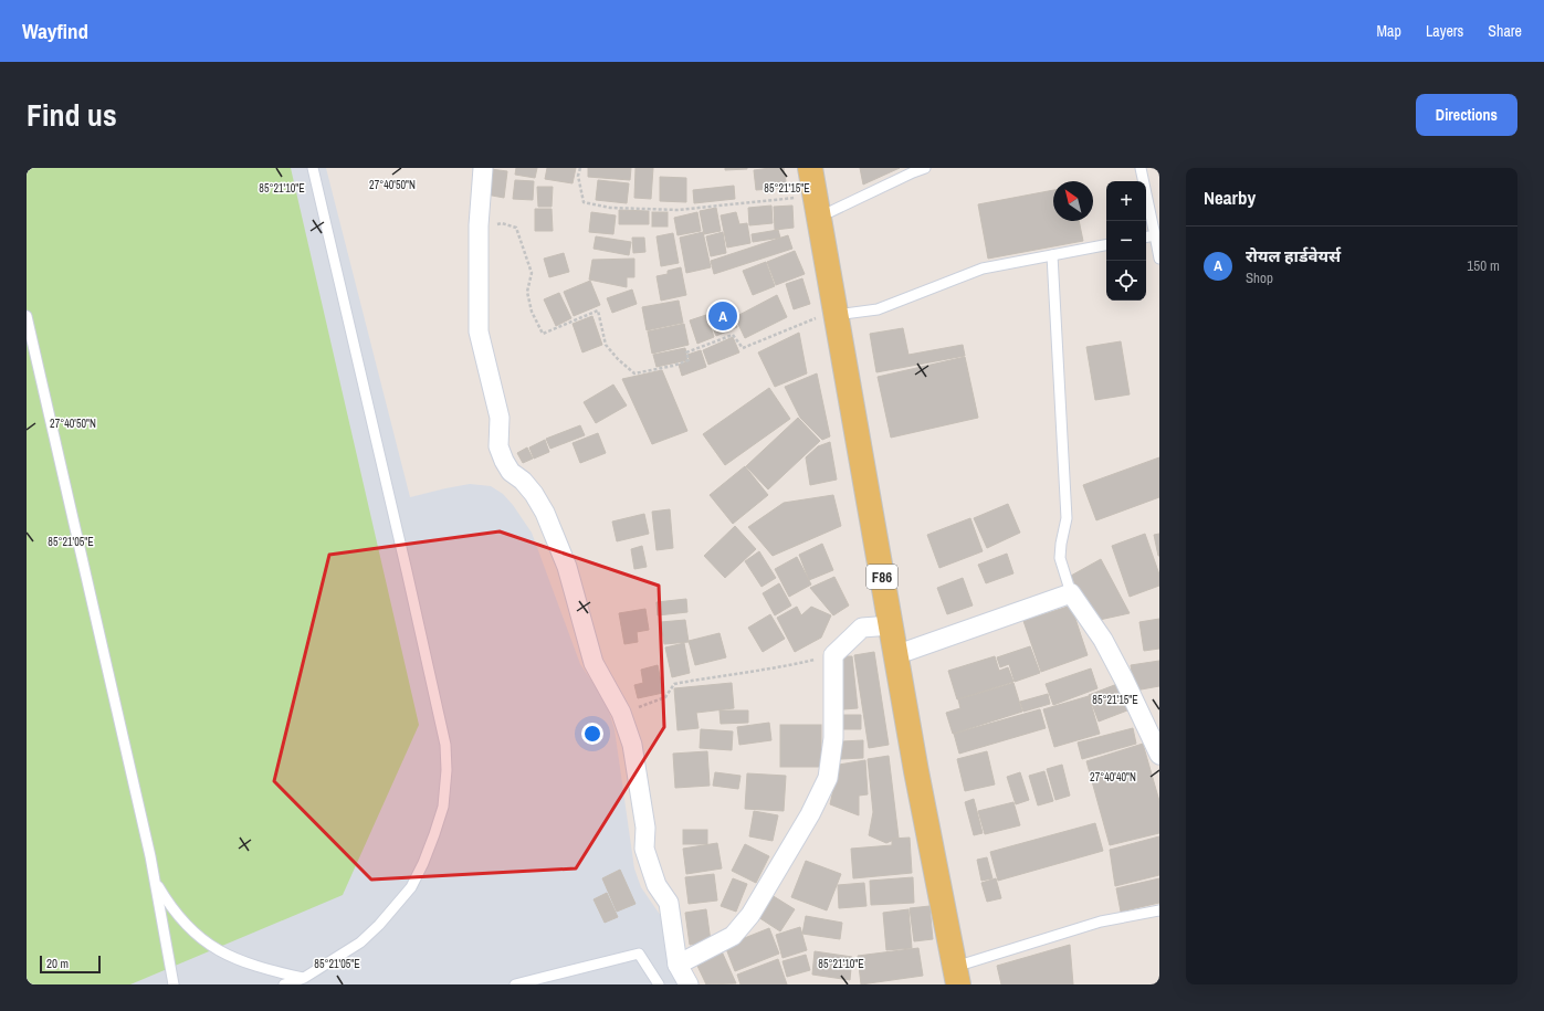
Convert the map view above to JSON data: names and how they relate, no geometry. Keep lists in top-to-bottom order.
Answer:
{
  "streets": {
    "main road": ["F86"]
  },
  "scale_bar": "20 m",
  "north": "top left",
  "page": {
    "header": "Wayfind",
    "nav": ["Map", "Layers", "Share"],
    "title": "Find us",
    "buttons": "Directions",
    "heading": "Nearby",
    "map_buttons": ["+", "−"],
    "list": [
      {
        "mark": "A",
        "name": "रोयल हार्डवेयर्स",
        "note": "Shop",
        "value": "150 m"
      }
    ],
    "pins": "A",
    "scale": "20 m"
  },
  "coordinates": [
    "27°40'50\"N",
    "85°21'15\"E",
    "85°21'10\"E",
    "85°21'05\"E",
    "27°40'40\"N"
  ]
}
